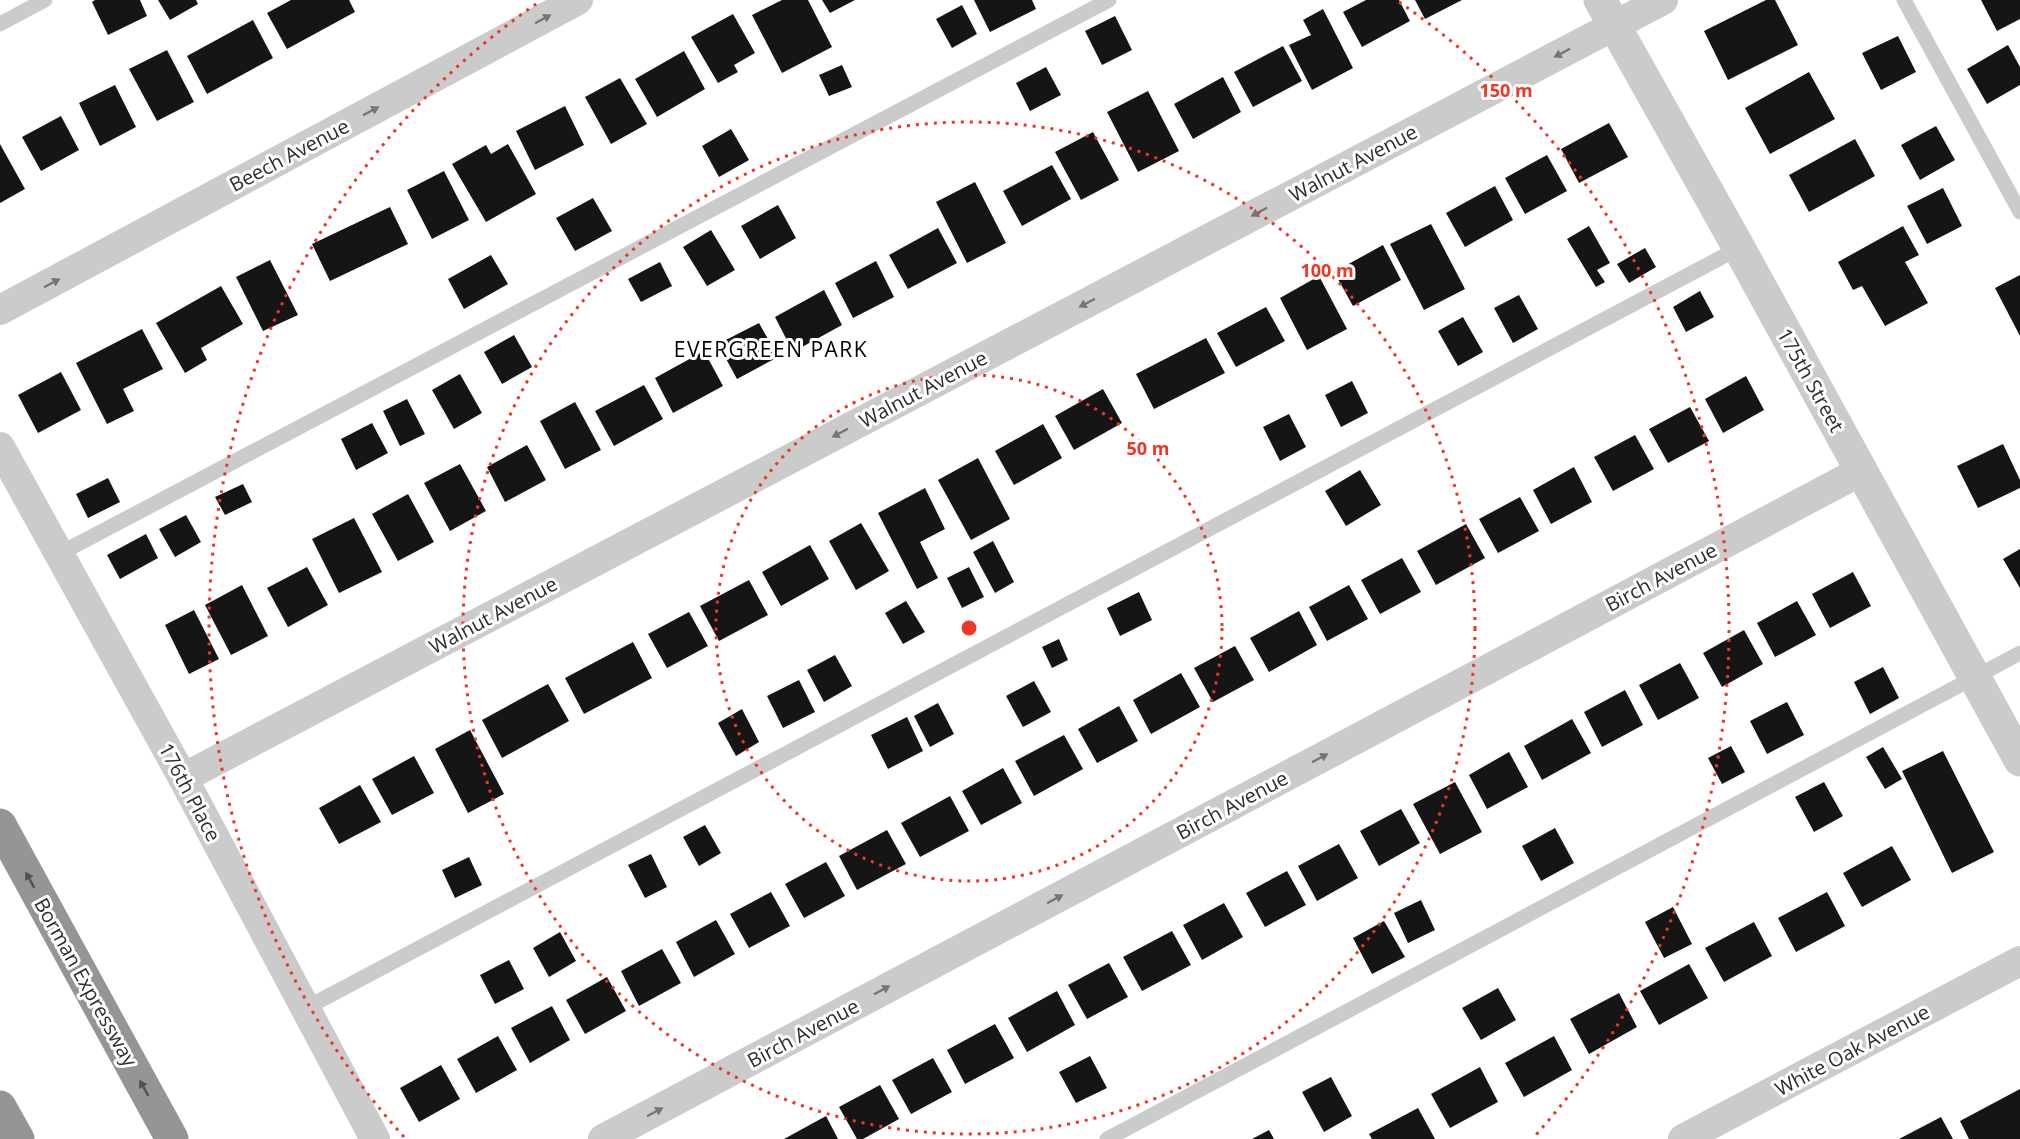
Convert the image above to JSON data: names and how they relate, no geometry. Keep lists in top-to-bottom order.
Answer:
{
  "streets": {
    "highway": ["Borman Expressway"],
    "street": [
      "Beech Avenue",
      "Walnut Avenue",
      "175th Street",
      "Birch Avenue",
      "176th Place",
      "White Oak Avenue"
    ]
  },
  "crossings": [
    ["Walnut Avenue", "175th Street"],
    ["Walnut Avenue", "176th Place"],
    ["175th Street", "Birch Avenue"]
  ],
  "one_way": [
    "Beech Avenue",
    "Walnut Avenue",
    "Birch Avenue",
    "Borman Expressway"
  ],
  "districts": ["EVERGREEN PARK"],
  "rings": ["150 m", "100 m", "50 m"]
}
